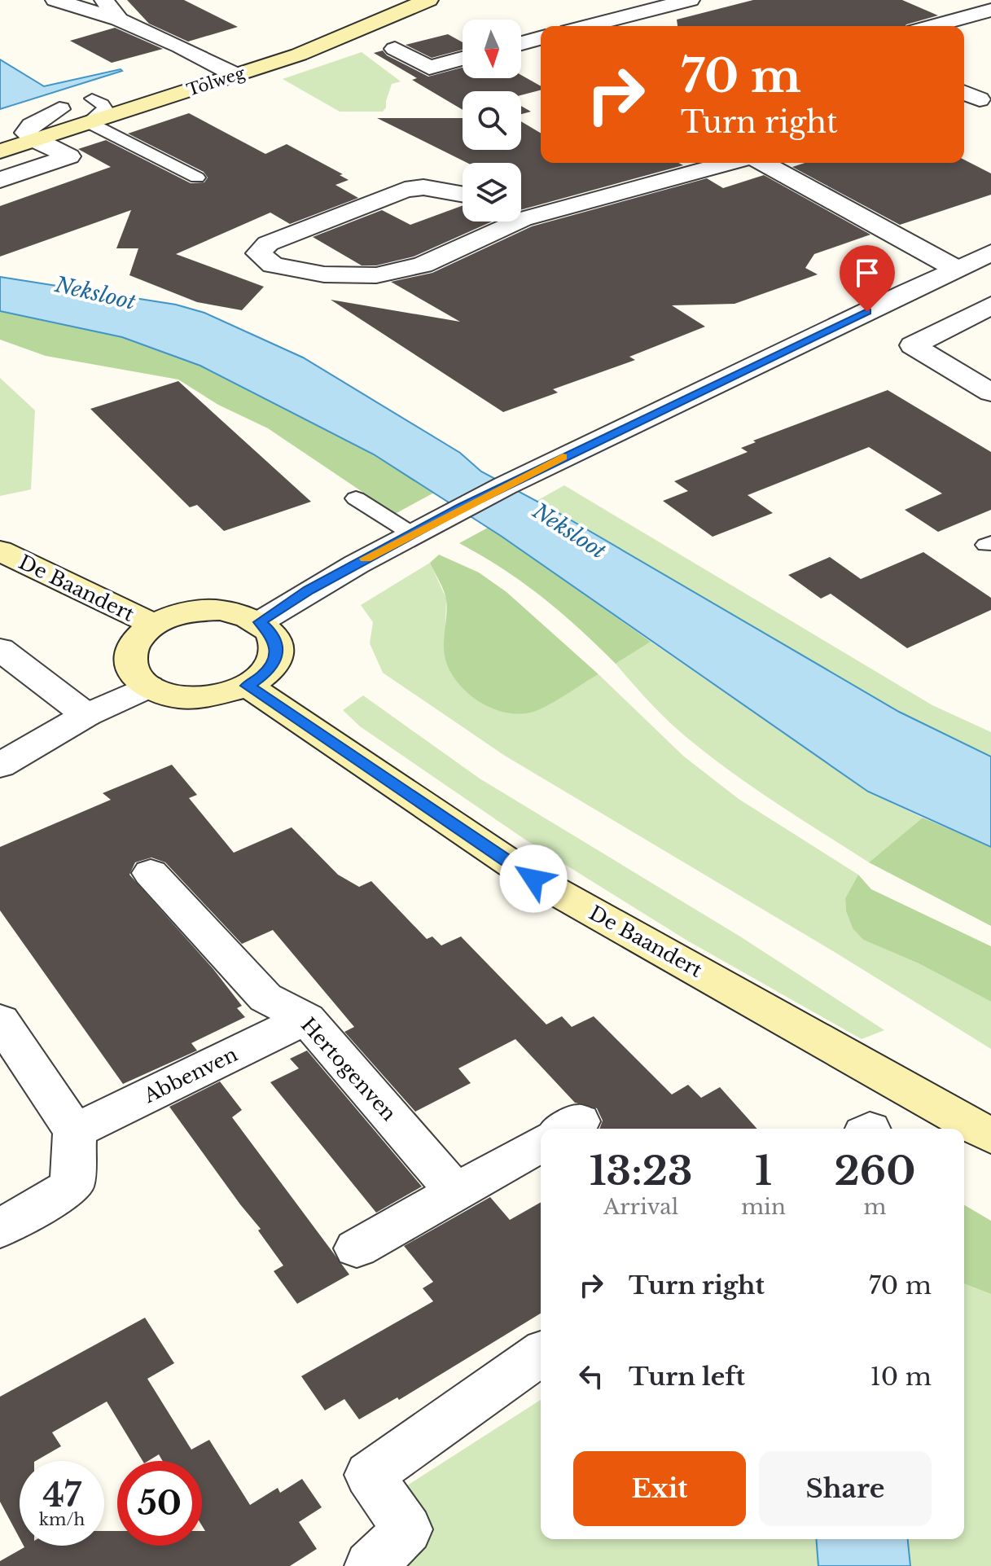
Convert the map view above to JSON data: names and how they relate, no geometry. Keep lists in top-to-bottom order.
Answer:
{
  "streets": {
    "main road": ["Tolweg", "De Baandert"],
    "street": ["Hertogenven", "Abbenven"]
  },
  "crossings": [
    ["Hertogenven", "Abbenven"]
  ],
  "water": ["Neksloot"],
  "north": "bottom",
  "page": {
    "turn": ["70 m", "Turn right"],
    "eta": [
      "13:23",
      "Arrival",
      "1",
      "min",
      "260",
      "m"
    ],
    "list": [
      {
        "name": "Turn right",
        "value": "70 m"
      },
      {
        "name": "Turn left",
        "value": "10 m"
      }
    ],
    "buttons": ["Exit", "Share"],
    "speed": "47 km/h",
    "limit": "50"
  }
}
